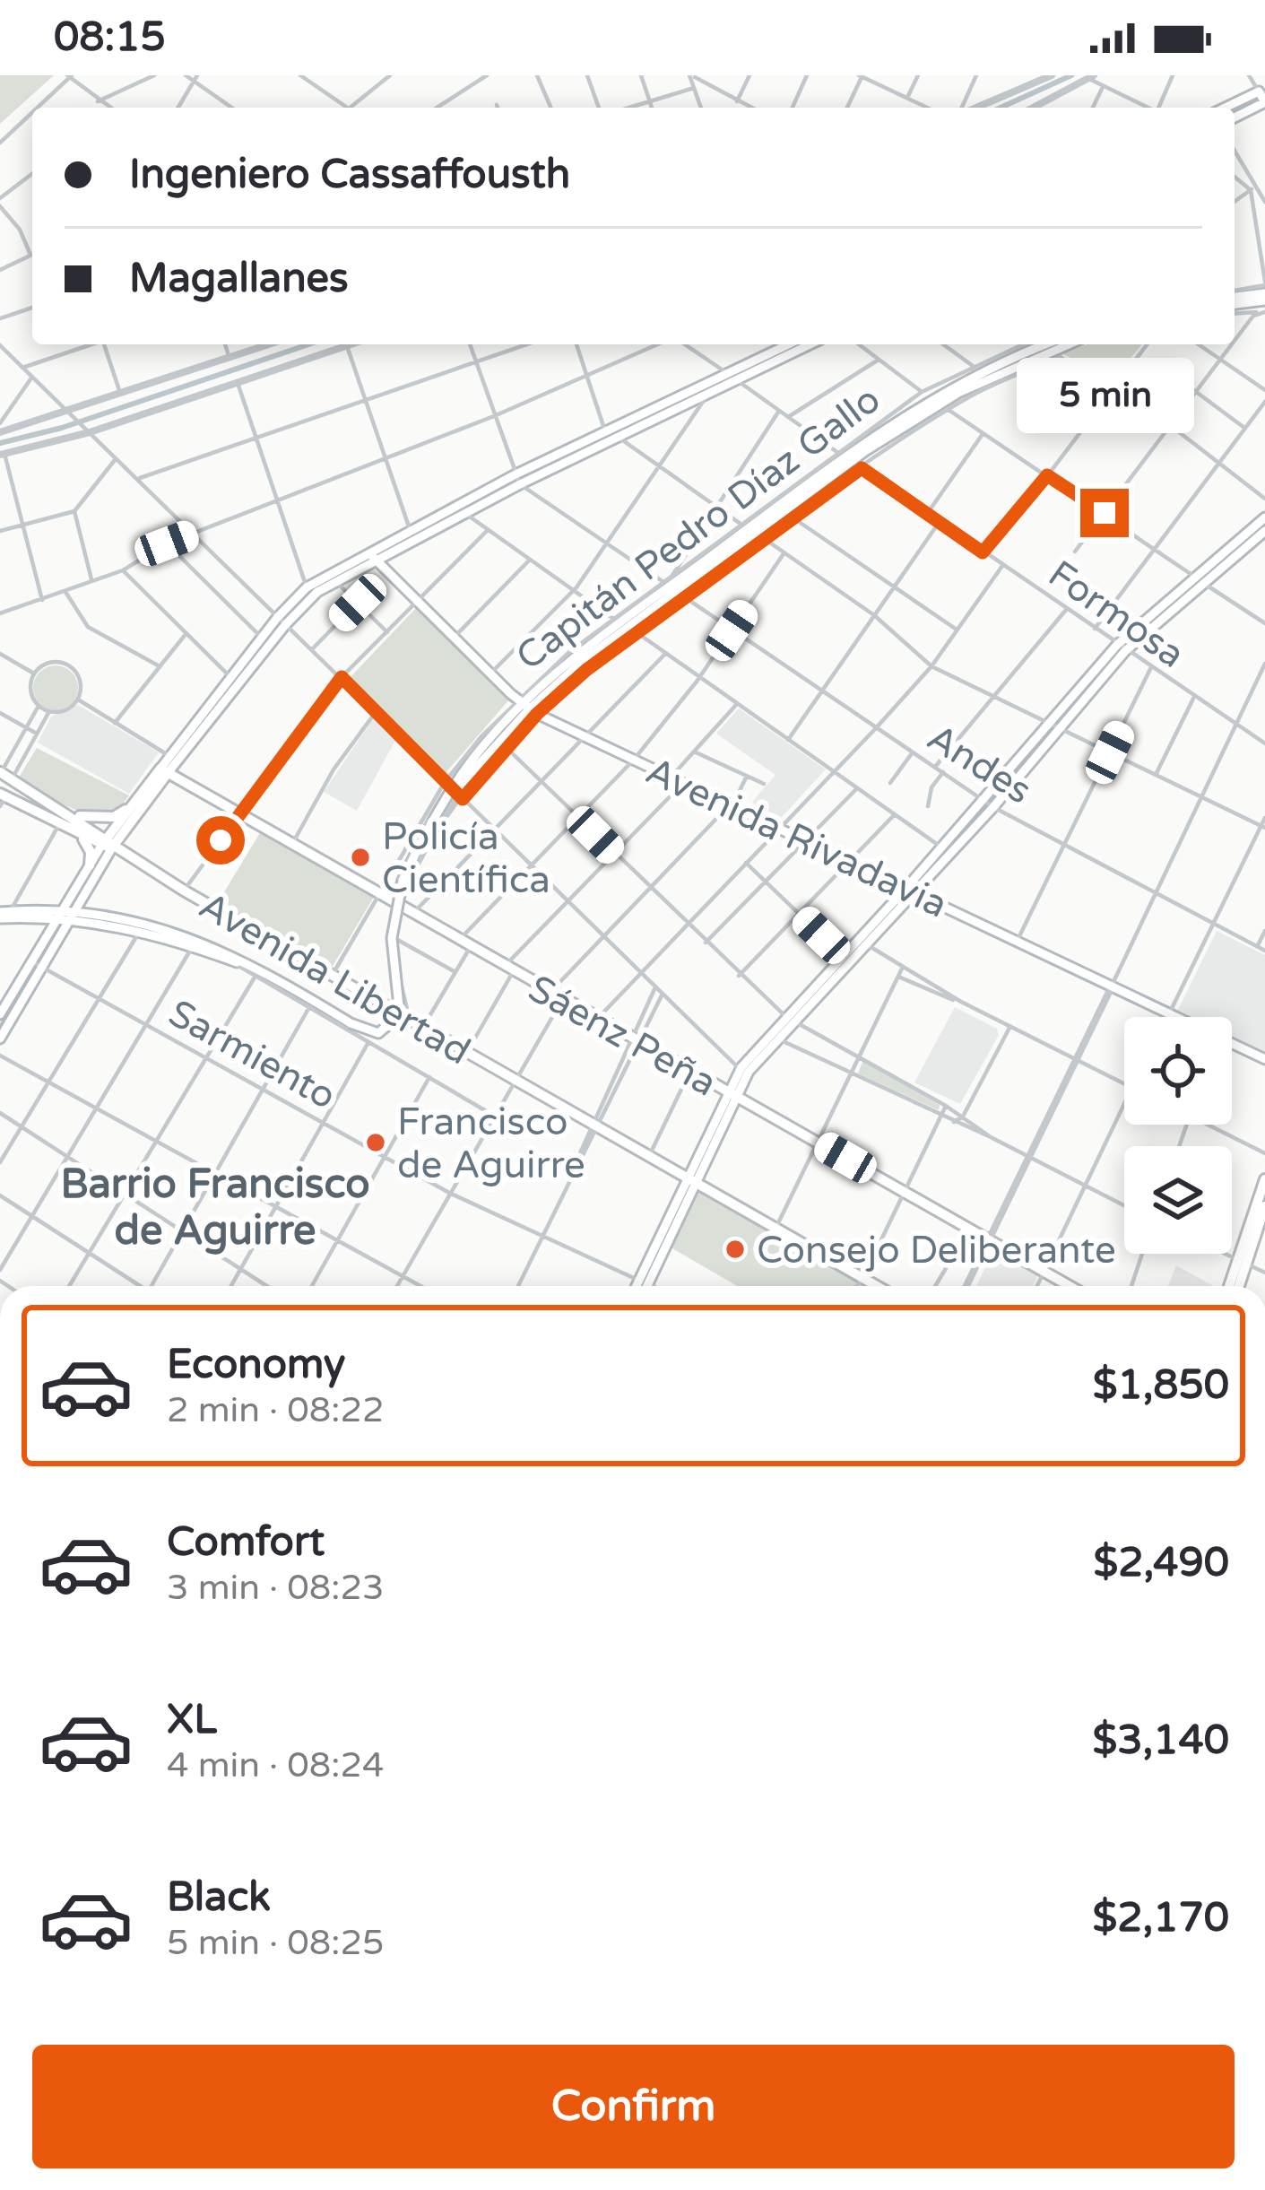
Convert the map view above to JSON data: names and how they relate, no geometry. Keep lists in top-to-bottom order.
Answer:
{
  "streets": {
    "main road": ["Avenida Rivadavia", "Avenida Libertad", "Sáenz Peña"],
    "street": [
      "Capitán Pedro Díaz Gallo",
      "Formosa",
      "Andes",
      "Sarmiento"
    ]
  },
  "crossings": [
    ["Capitán Pedro Díaz Gallo", "Formosa"],
    ["Capitán Pedro Díaz Gallo", "Andes"],
    ["Capitán Pedro Díaz Gallo", "Avenida Rivadavia"],
    ["Capitán Pedro Díaz Gallo", "Avenida Libertad"],
    ["Capitán Pedro Díaz Gallo", "Sáenz Peña"]
  ],
  "districts": ["Barrio Francisco de Aguirre"],
  "places": ["Policía Científica", "Francisco de Aguirre", "Consejo Deliberante"],
  "page": {
    "status": "08:15",
    "banner": ["Ingeniero Cassaffousth", "Magallanes"],
    "bubble": "5 min",
    "list": [
      {
        "name": "Economy",
        "note": "2 min · 08:22",
        "value": "$1,850"
      },
      {
        "name": "Comfort",
        "note": "3 min · 08:23",
        "value": "$2,490"
      },
      {
        "name": "XL",
        "note": "4 min · 08:24",
        "value": "$3,140"
      },
      {
        "name": "Black",
        "note": "5 min · 08:25",
        "value": "$2,170"
      }
    ],
    "buttons": "Confirm"
  }
}
